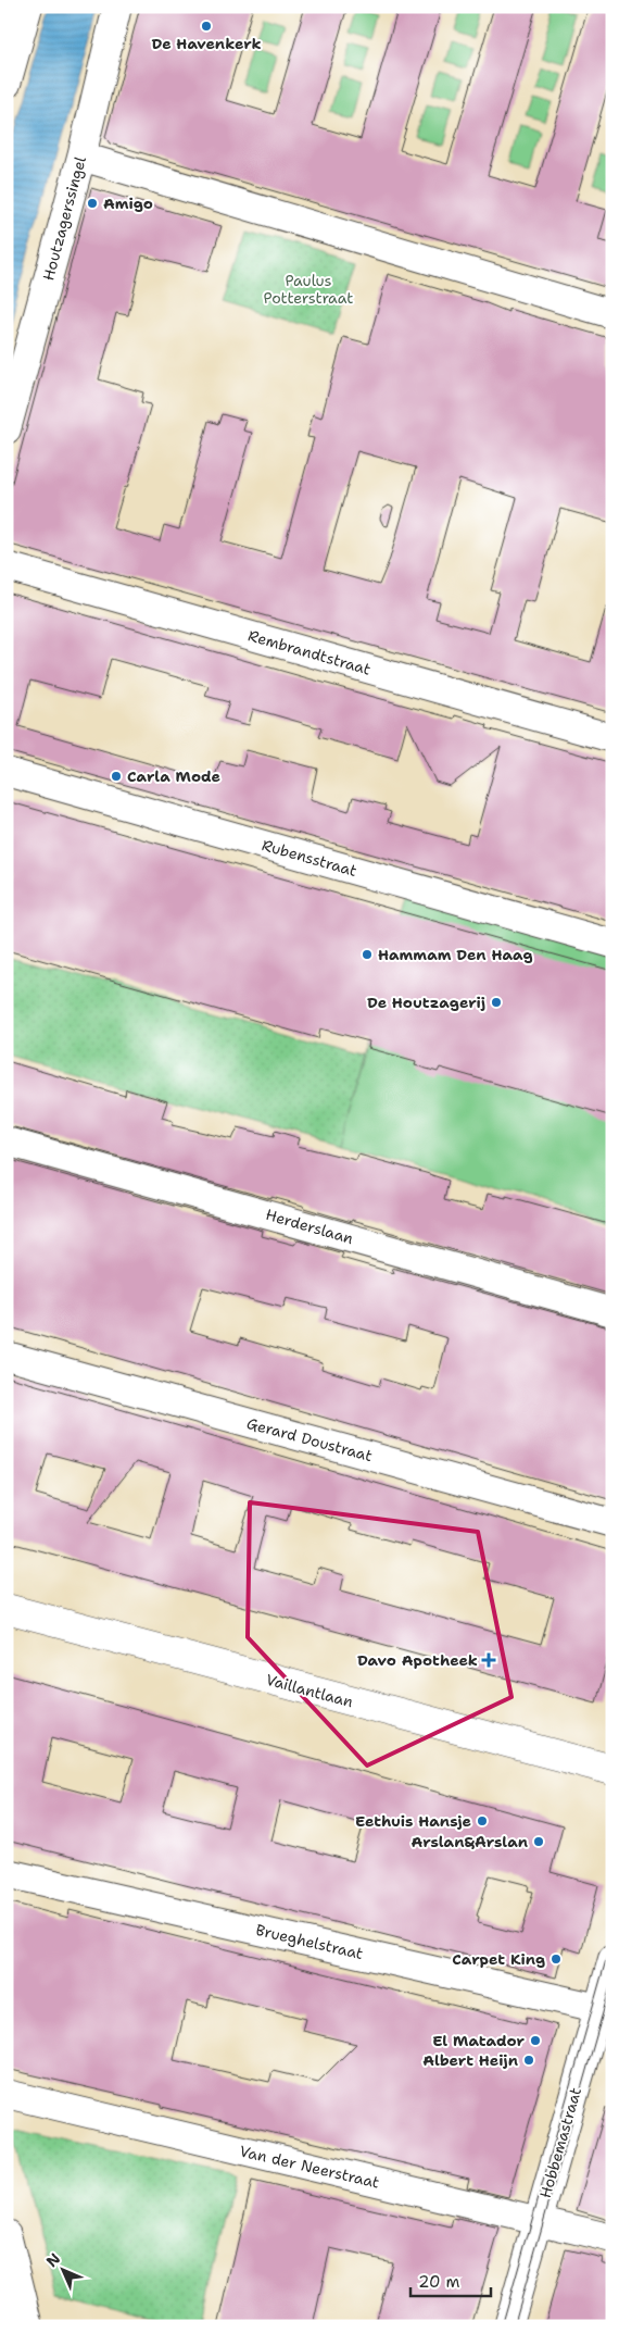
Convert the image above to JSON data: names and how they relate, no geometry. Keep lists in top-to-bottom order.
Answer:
{
  "streets": {
    "main road": ["Vaillantlaan"],
    "street": [
      "Houtzagerssingel",
      "Rembrandtstraat",
      "Rubensstraat",
      "Herderslaan",
      "Gerard Doustraat",
      "Brueghelstraat",
      "Hobbemastraat",
      "Van der Neerstraat"
    ]
  },
  "crossings": [
    ["Brueghelstraat", "Hobbemastraat"],
    ["Hobbemastraat", "Van der Neerstraat"]
  ],
  "parks": ["Paulus Potterstraat"],
  "places": {
    "other": [
      "De Havenkerk",
      "Amigo",
      "Carla Mode",
      "Hammam Den Haag",
      "De Houtzagerij",
      "Eethuis Hansje",
      "Arslan&Arslan",
      "Carpet King",
      "El Matador",
      "Albert Heijn"
    ],
    "health": ["Davo Apotheek"]
  },
  "scale_bar": "20 m",
  "north": "top left"
}
